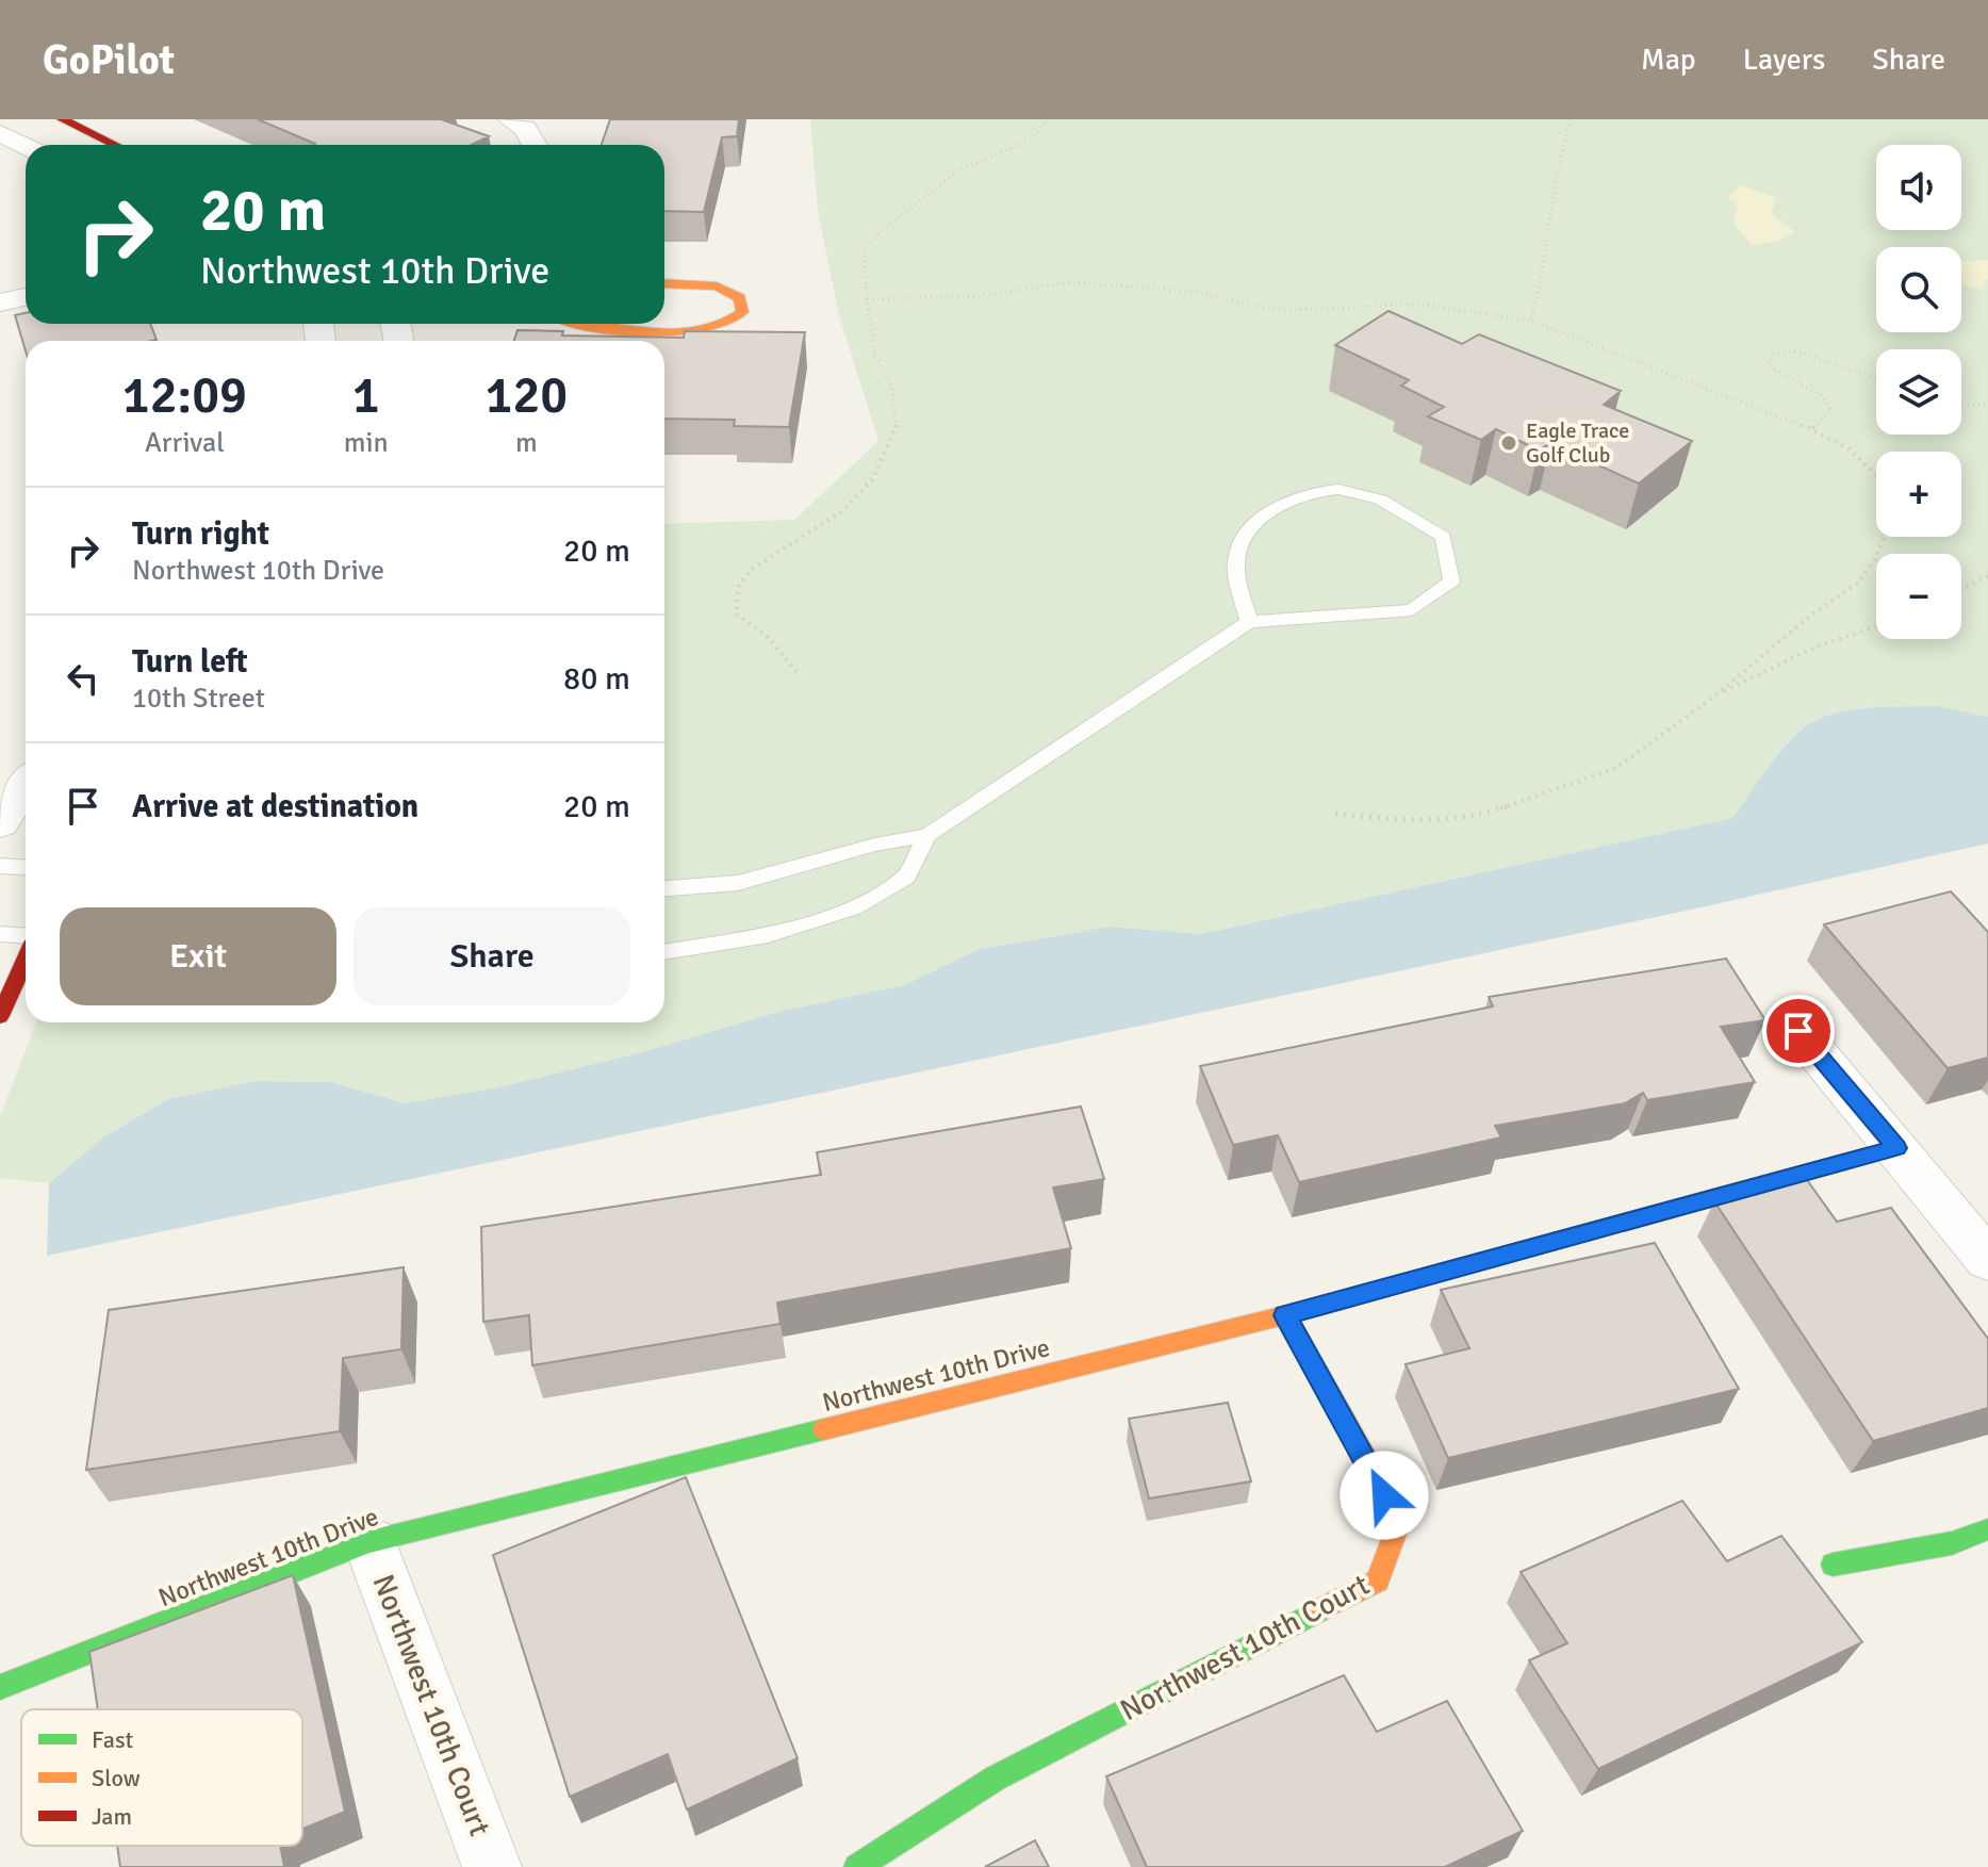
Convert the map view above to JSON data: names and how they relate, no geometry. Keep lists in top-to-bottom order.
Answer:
{
  "streets": {
    "street": ["Northwest 10th Drive", "Northwest 10th Court"]
  },
  "crossings": [
    ["Northwest 10th Drive", "Northwest 10th Court"]
  ],
  "places": ["Eagle Trace Golf Club"],
  "legend": ["Fast", "Slow", "Jam"],
  "page": {
    "header": "GoPilot",
    "nav": ["Map", "Layers", "Share"],
    "map_buttons": ["+", "−"],
    "turn": ["20 m", "Northwest 10th Drive"],
    "eta": [
      "12:09",
      "Arrival",
      "1",
      "min",
      "120",
      "m"
    ],
    "list": [
      {
        "name": "Turn right",
        "note": "Northwest 10th Drive",
        "value": "20 m"
      },
      {
        "name": "Turn left",
        "note": "10th Street",
        "value": "80 m"
      },
      {
        "name": "Arrive at destination",
        "value": "20 m"
      }
    ],
    "buttons": ["Exit", "Share"]
  }
}
